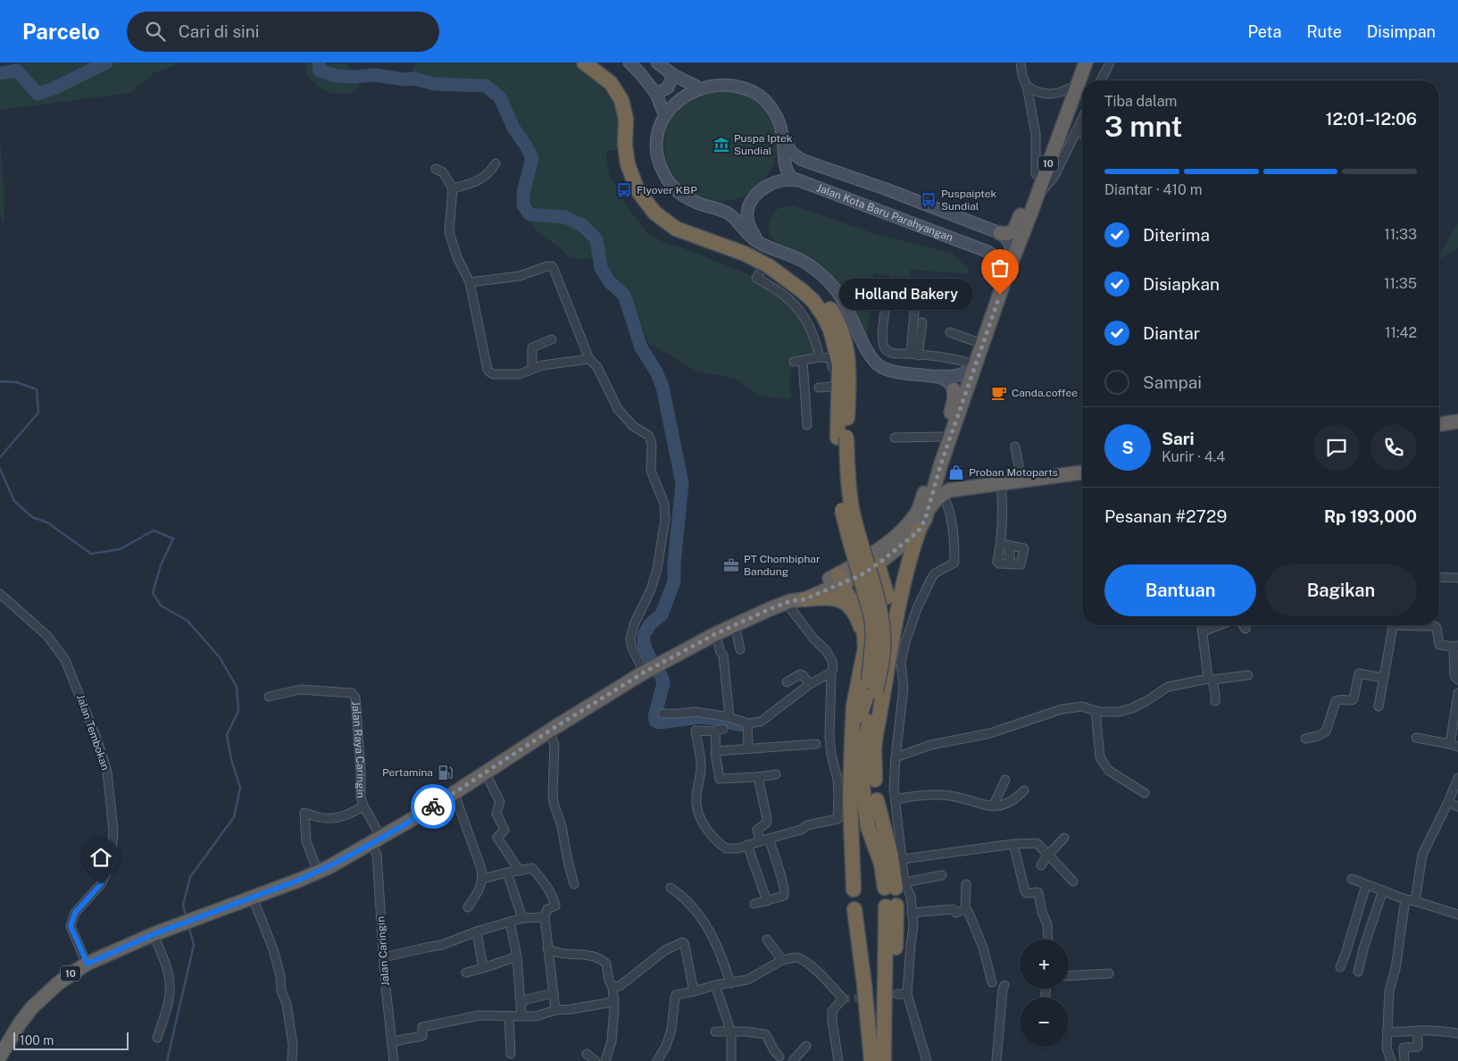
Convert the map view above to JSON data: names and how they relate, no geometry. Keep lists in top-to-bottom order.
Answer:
{
  "streets": {
    "highway": ["10"],
    "main road": ["Jalan Kota Baru Parahyangan"],
    "street": ["Jalan Tembokan", "Jalan Raya Caringin", "Jalan Caringin"]
  },
  "crossings": [
    ["10", "Jalan Kota Baru Parahyangan"],
    ["10", "Jalan Tembokan"],
    ["10", "Jalan Raya Caringin"],
    ["10", "Jalan Caringin"],
    ["Jalan Raya Caringin", "Jalan Caringin"]
  ],
  "places": {
    "museum": ["Puspa Iptek Sundial"],
    "bus stop": ["Flyover KBP", "Puspaiptek Sundial"],
    "other": ["Holland Bakery"],
    "cafe": ["Canda.coffee"],
    "shop": ["Proban Motoparts"],
    "office": ["PT Chombiphar Bandung"],
    "fuel station": ["Pertamina"]
  },
  "scale_bar": "100 m",
  "page": {
    "header": "Parcelo",
    "search": "Cari di sini",
    "nav": ["Peta", "Rute", "Disimpan"],
    "heading": ["3 mnt", "Tiba dalam", "12:01–12:06"],
    "panel": [
      "Sari",
      "Kurir · 4.4",
      "Pesanan #2729",
      "Rp 193,000"
    ],
    "bar": "Diantar · 410 m",
    "list": [
      ["Diterima", "11:33"],
      ["Disiapkan", "11:35"],
      ["Diantar", "11:42"],
      "Sampai"
    ],
    "bubble": "Holland Bakery",
    "round": "S",
    "buttons": ["Bantuan", "Bagikan"],
    "map_buttons": ["+", "−"],
    "scale": "100 m"
  }
}
